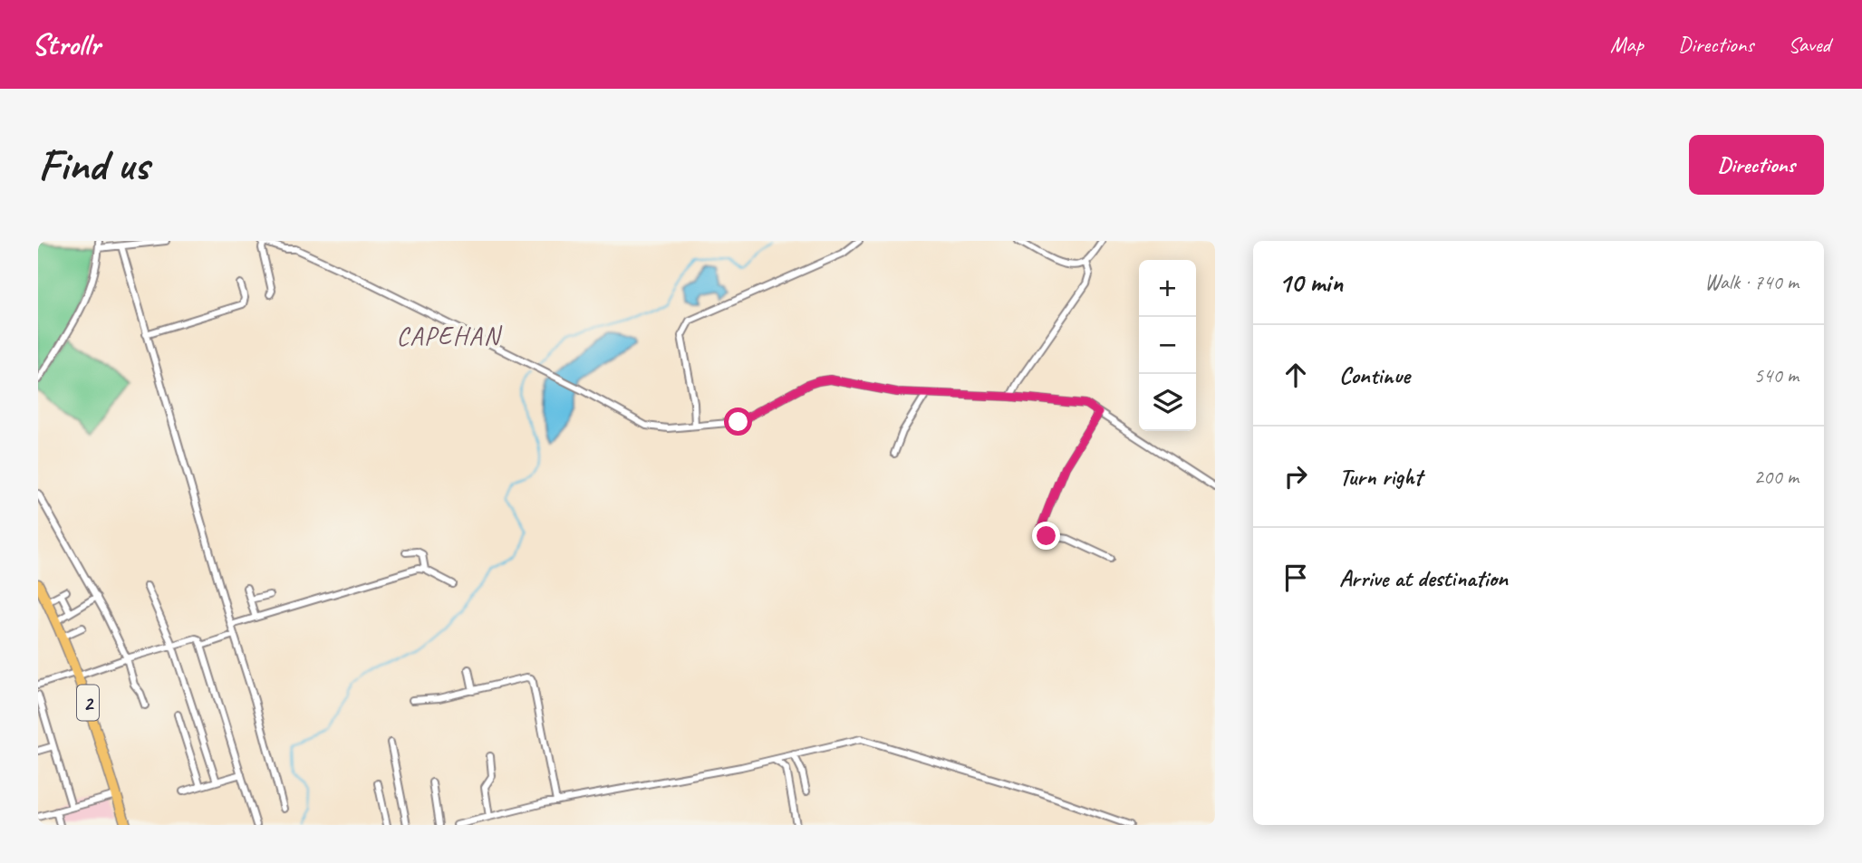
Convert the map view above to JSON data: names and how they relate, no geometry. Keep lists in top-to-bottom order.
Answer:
{
  "streets": {
    "highway": ["2"]
  },
  "districts": ["CAPEHAN"],
  "page": {
    "header": "Strollr",
    "nav": ["Map", "Directions", "Saved"],
    "buttons": "Directions",
    "title": "Find us",
    "heading": ["10 min", "Walk · 740 m"],
    "map_buttons": ["+", "−"],
    "list": [
      ["Continue", "540 m"],
      ["Turn right", "200 m"],
      "Arrive at destination"
    ]
  }
}
